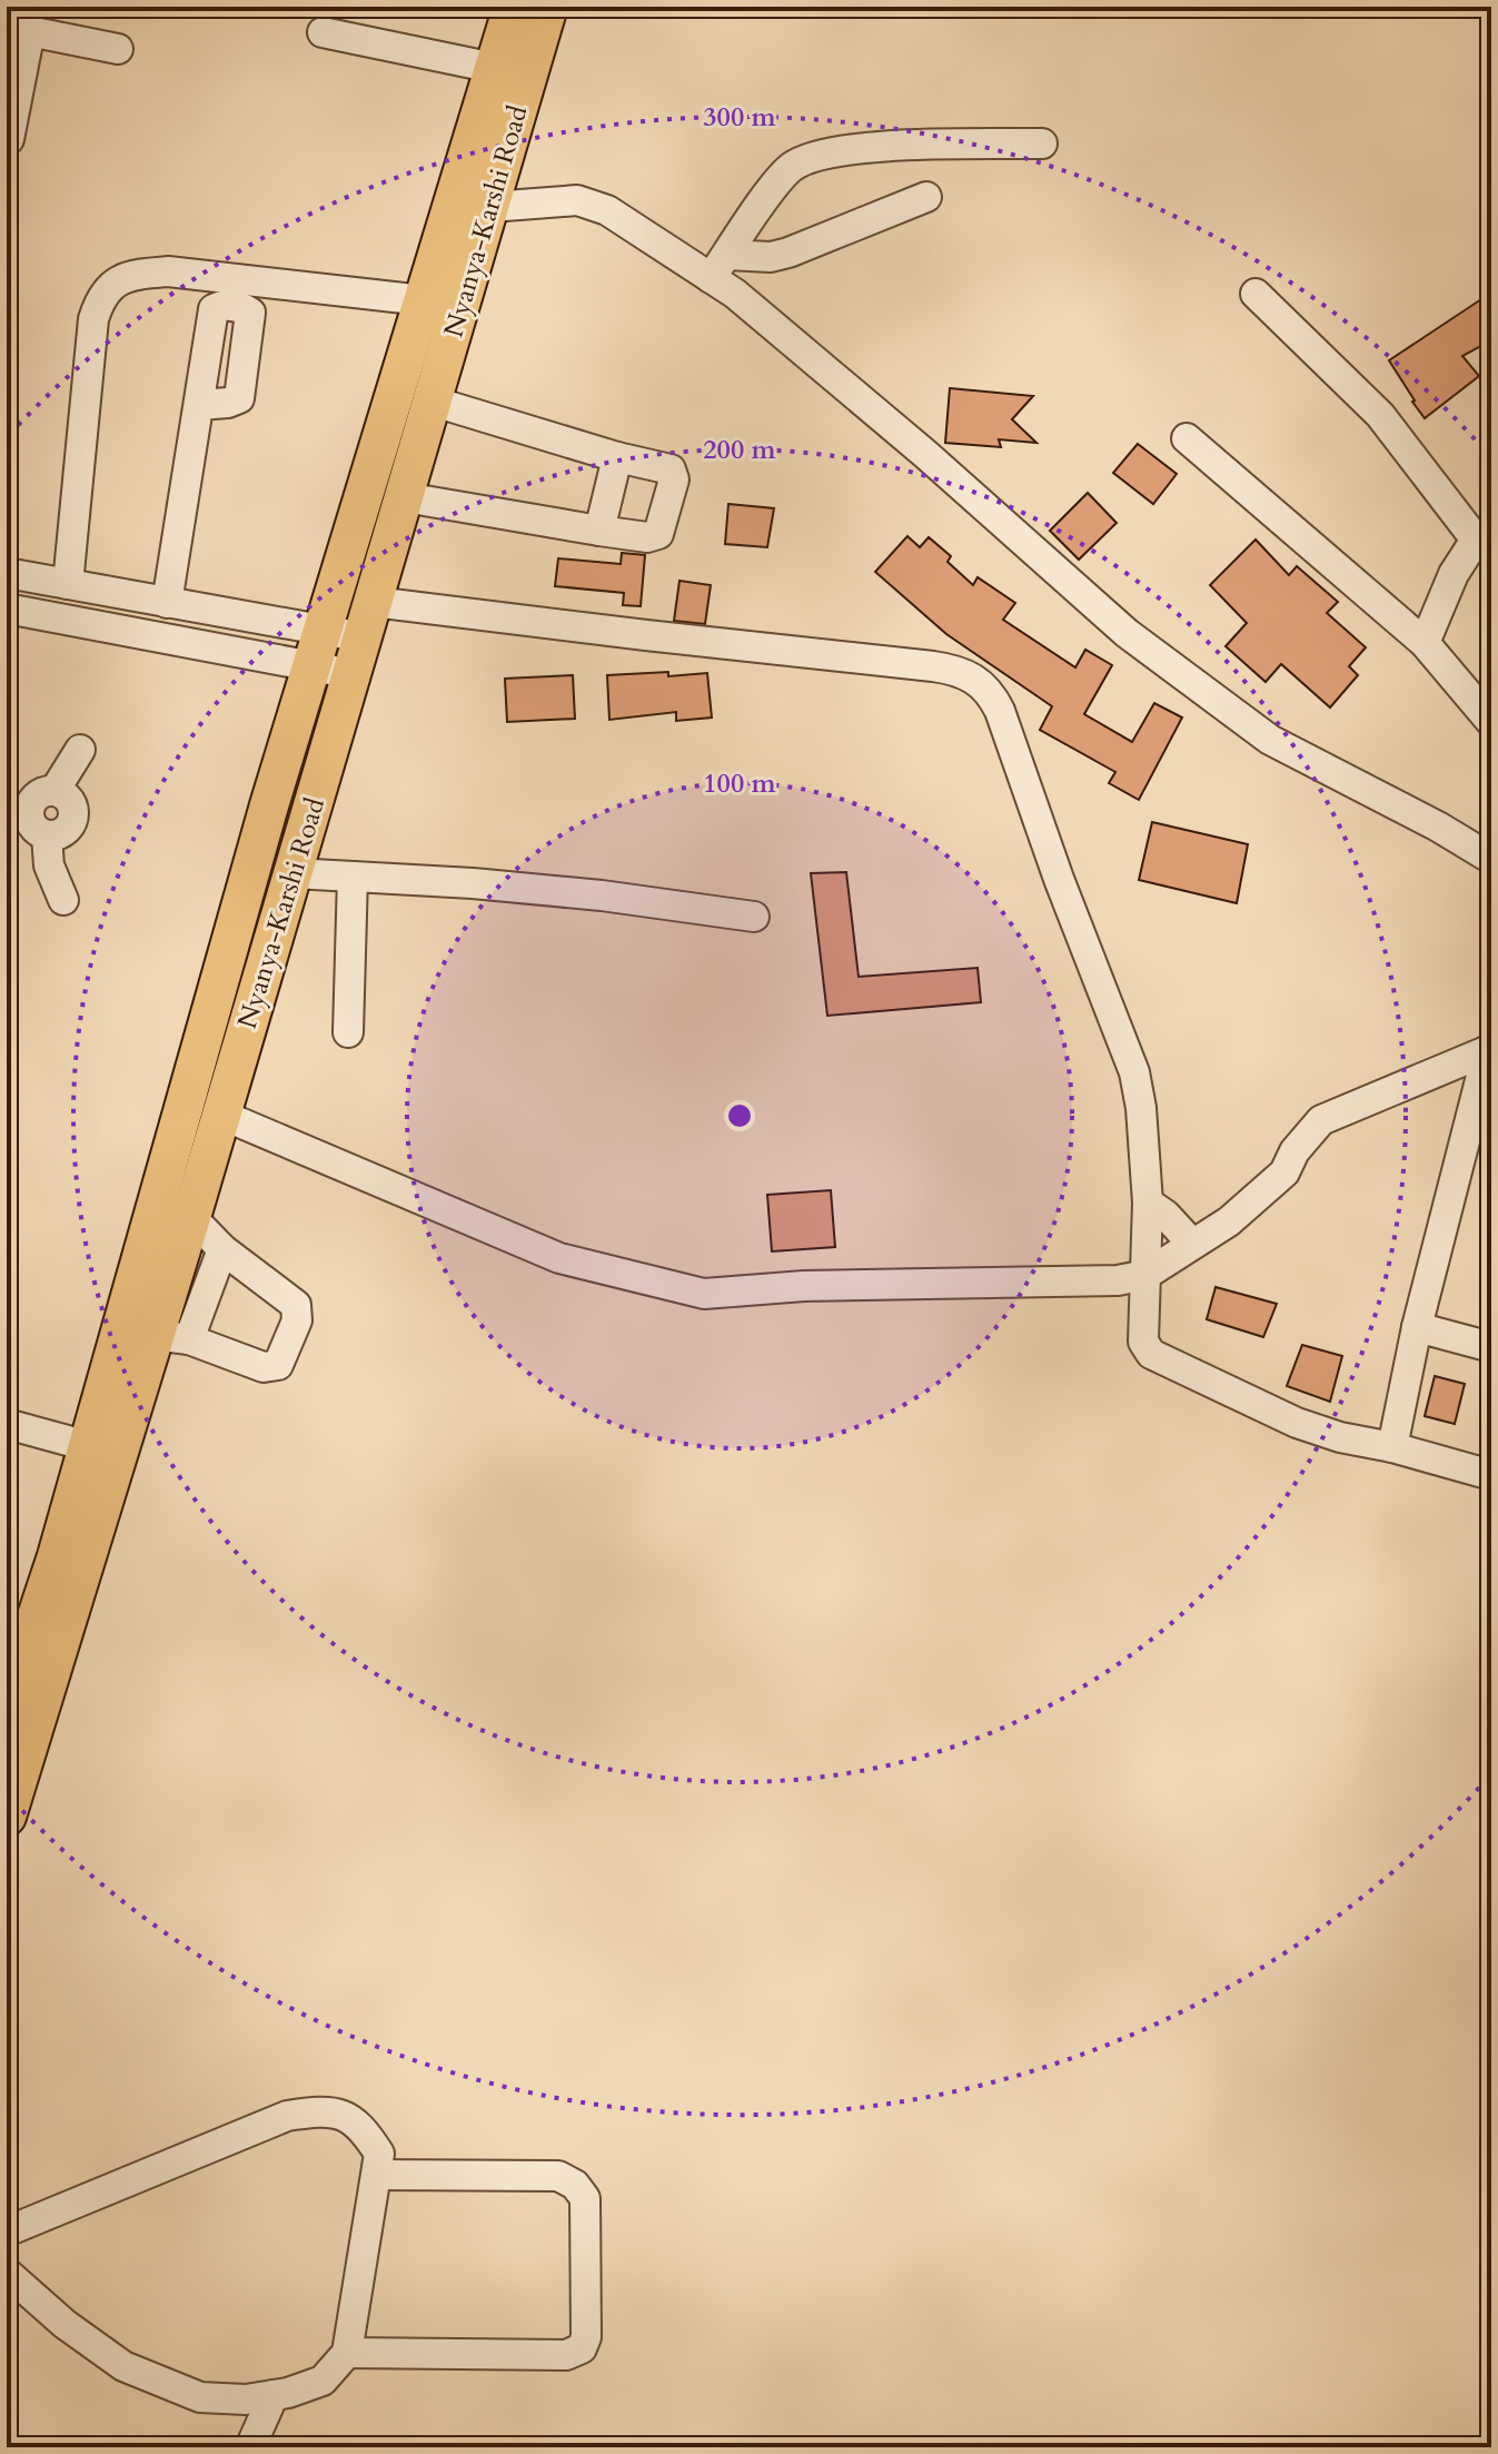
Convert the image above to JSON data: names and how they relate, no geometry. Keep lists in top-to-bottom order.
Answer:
{
  "streets": {
    "main road": ["Nyanya-Karshi Road"]
  },
  "rings": ["300 m", "200 m", "100 m"]
}
